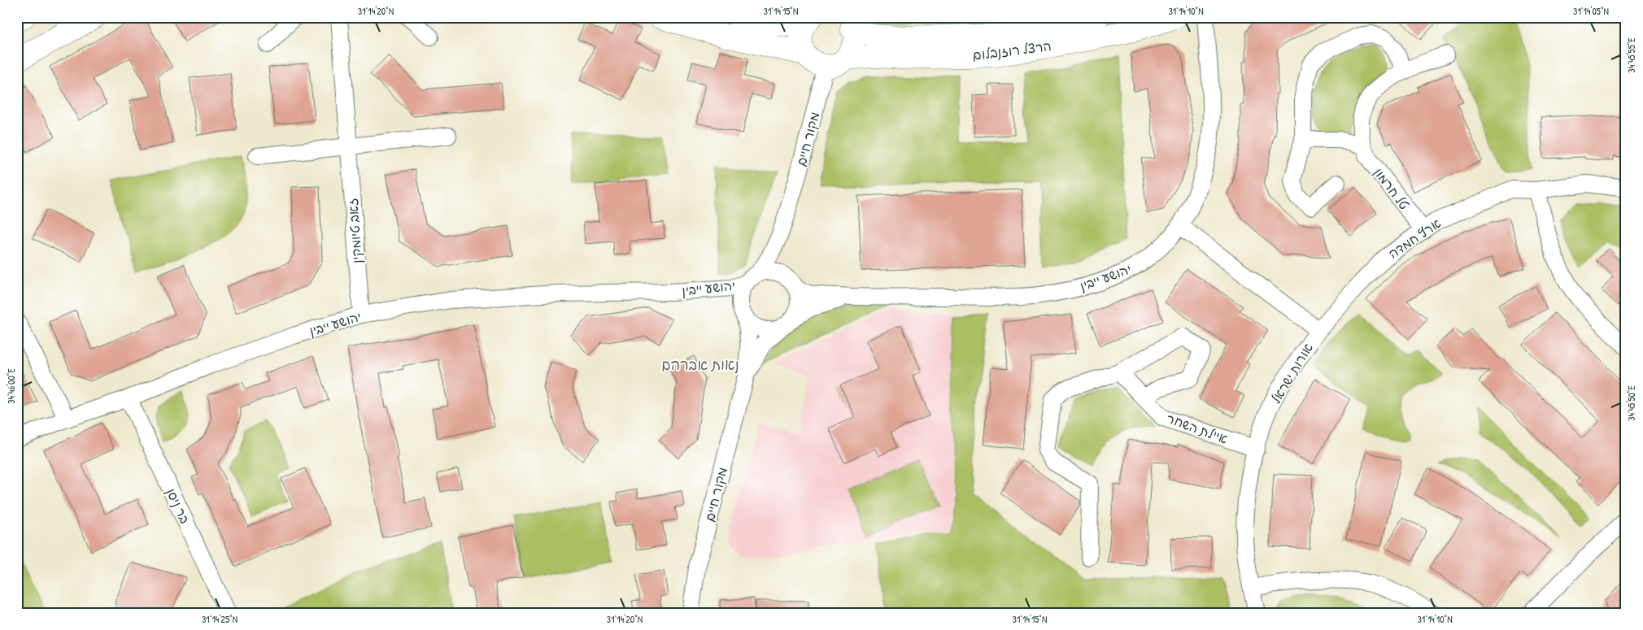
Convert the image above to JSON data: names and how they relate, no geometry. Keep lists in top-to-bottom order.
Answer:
{
  "streets": {
    "street": [
      "הרצל רוזנבלום",
      "מקור חיים",
      "טל חרמון",
      "זאב טיומקין",
      "ארץ חמדה",
      "יהושע ייבין",
      "אורות ישראל",
      "איילת השחר",
      "בר ניסן"
    ]
  },
  "crossings": [
    ["הרצל רוזנבלום", "מקור חיים"],
    ["מקור חיים", "יהושע ייבין"],
    ["טל חרמון", "ארץ חמדה"],
    ["זאב טיומקין", "יהושע ייבין"],
    ["ארץ חמדה", "אורות ישראל"],
    ["יהושע ייבין", "אורות ישראל"],
    ["יהושע ייבין", "בר ניסן"],
    ["אורות ישראל", "איילת השחר"]
  ],
  "districts": ["נאות אברהם"],
  "coordinates": [
    "31°14'20\"N",
    "31°14'15\"N",
    "31°14'10\"N",
    "31°14'05\"N",
    "34°45'55\"E",
    "34°46'00\"E",
    "34°45'50\"E",
    "31°14'25\"N"
  ]
}
